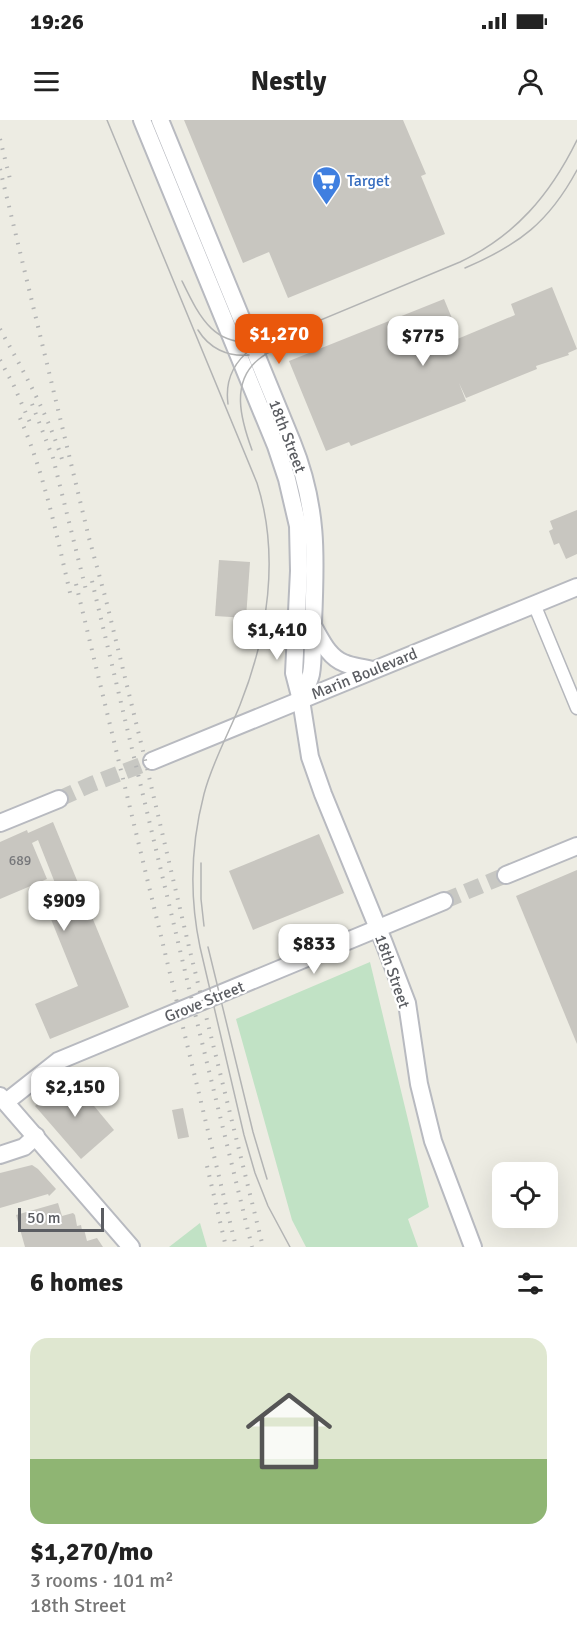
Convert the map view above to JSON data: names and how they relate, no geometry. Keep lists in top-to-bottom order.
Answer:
{
  "streets": {
    "street": ["18th Street", "Marin Boulevard", "Grove Street"]
  },
  "crossings": [
    ["18th Street", "Marin Boulevard"],
    ["18th Street", "Grove Street"]
  ],
  "places": {
    "supermarket": ["Target"]
  },
  "house_numbers": ["689"],
  "scale_bar": "50 m",
  "page": {
    "status": "19:26",
    "header": "Nestly",
    "price": [
      "$1,270",
      "$775",
      "$1,410",
      "$909",
      "$833",
      "$2,150"
    ],
    "scale": "50 m",
    "heading": "6 homes",
    "list": [
      {
        "name": "$1,270/mo",
        "note": "3 rooms · 101 m² · 18th Street"
      }
    ]
  }
}
